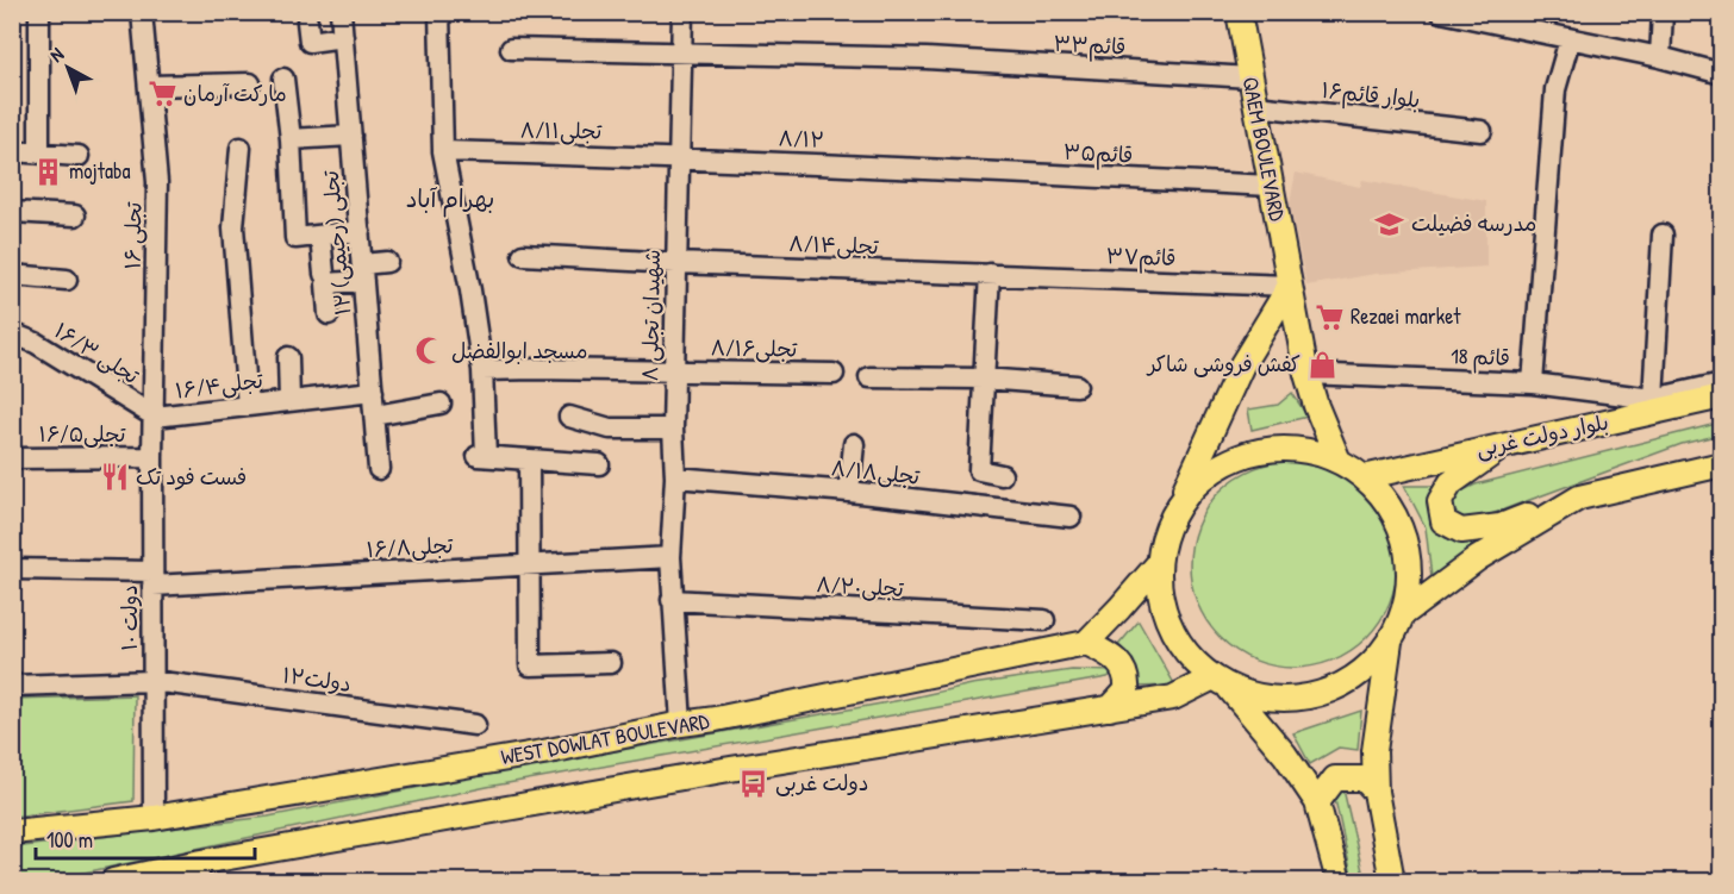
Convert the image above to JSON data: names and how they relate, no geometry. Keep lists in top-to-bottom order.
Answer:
{
  "streets": {
    "main road": ["QAEM BOULEVARD", "بلوار دولت غربی", "WEST DOWLAT BOULEVARD"],
    "street": [
      "قائم۳۳",
      "بلوار قائم۱۶",
      "تجلی۸/۱۱",
      "۸/۱۲",
      "قائم۳۵",
      "۱۶ تجلی",
      "۱۲ تجلی (رحیمی)",
      "تجلی۸‌/۱۴",
      "قائم۳۷",
      "شهیدان تجلی ۸",
      "تجلی۸/۱۶",
      "۱۶/۳ تجلی",
      "18 قائم",
      "تجلی۱۶/۴",
      "تجلی۱۶/۵",
      "تجلی۸/۱۸",
      "تجلی۱۶/۸",
      "تجلی۸/۲۰",
      "۱۰ دولت",
      "۱۲دولت"
    ]
  },
  "crossings": [
    ["قائم۳۳", "QAEM BOULEVARD"],
    ["قائم۳۳", "شهیدان تجلی ۸"],
    ["بلوار قائم۱۶", "QAEM BOULEVARD"],
    ["تجلی۸/۱۱", "۸/۱۲"],
    ["تجلی۸/۱۱", "شهیدان تجلی ۸"],
    ["۸/۱۲", "قائم۳۵"],
    ["۸/۱۲", "شهیدان تجلی ۸"],
    ["QAEM BOULEVARD", "قائم۳۵"],
    ["QAEM BOULEVARD", "قائم۳۷"],
    ["QAEM BOULEVARD", "18 قائم"],
    ["QAEM BOULEVARD", "بلوار دولت غربی"],
    ["۱۶ تجلی", "۱۶/۳ تجلی"],
    ["۱۶ تجلی", "تجلی۱۶/۴"],
    ["۱۶ تجلی", "۱۰ دولت"],
    ["۱۲ تجلی (رحیمی)", "تجلی۱۶/۴"],
    ["تجلی۸‌/۱۴", "قائم۳۷"],
    ["تجلی۸‌/۱۴", "شهیدان تجلی ۸"],
    ["شهیدان تجلی ۸", "تجلی۸/۱۶"],
    ["شهیدان تجلی ۸", "تجلی۸/۱۸"],
    ["شهیدان تجلی ۸", "تجلی۱۶/۸"],
    ["شهیدان تجلی ۸", "تجلی۸/۲۰"],
    ["شهیدان تجلی ۸", "WEST DOWLAT BOULEVARD"],
    ["۱۶/۳ تجلی", "تجلی۱۶/۴"],
    ["۱۶/۳ تجلی", "۱۰ دولت"],
    ["تجلی۱۶/۴", "۱۰ دولت"],
    ["تجلی۱۶/۵", "۱۰ دولت"],
    ["تجلی۱۶/۸", "۱۰ دولت"],
    ["۱۰ دولت", "۱۲دولت"],
    ["۱۰ دولت", "WEST DOWLAT BOULEVARD"]
  ],
  "districts": ["بهرام آباد"],
  "places": {
    "supermarket": ["مارکت آرمان", "Rezaei market"],
    "building": ["mojtaba"],
    "school or university": ["مدرسه فضیلت"],
    "mosque": ["مسجد ابوالفضل"],
    "shop": ["کفش فروشی شاکر"],
    "restaurant": ["فست فود تک"],
    "bus stop": ["دولت غربی"]
  },
  "scale_bar": "100 m",
  "north": "top left"
}
